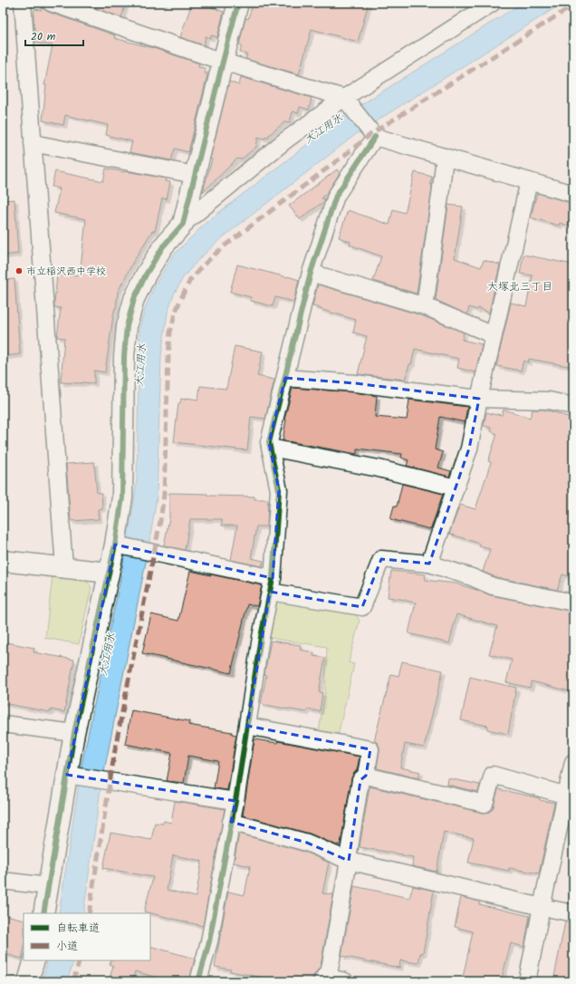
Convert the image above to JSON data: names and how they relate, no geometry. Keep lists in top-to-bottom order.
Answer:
{
  "districts": ["大塚北三丁目"],
  "water": ["大江用水"],
  "places": ["市立稲沢西中学校"],
  "legend": ["自転車道", "小道"],
  "scale_bar": "20 m"
}
